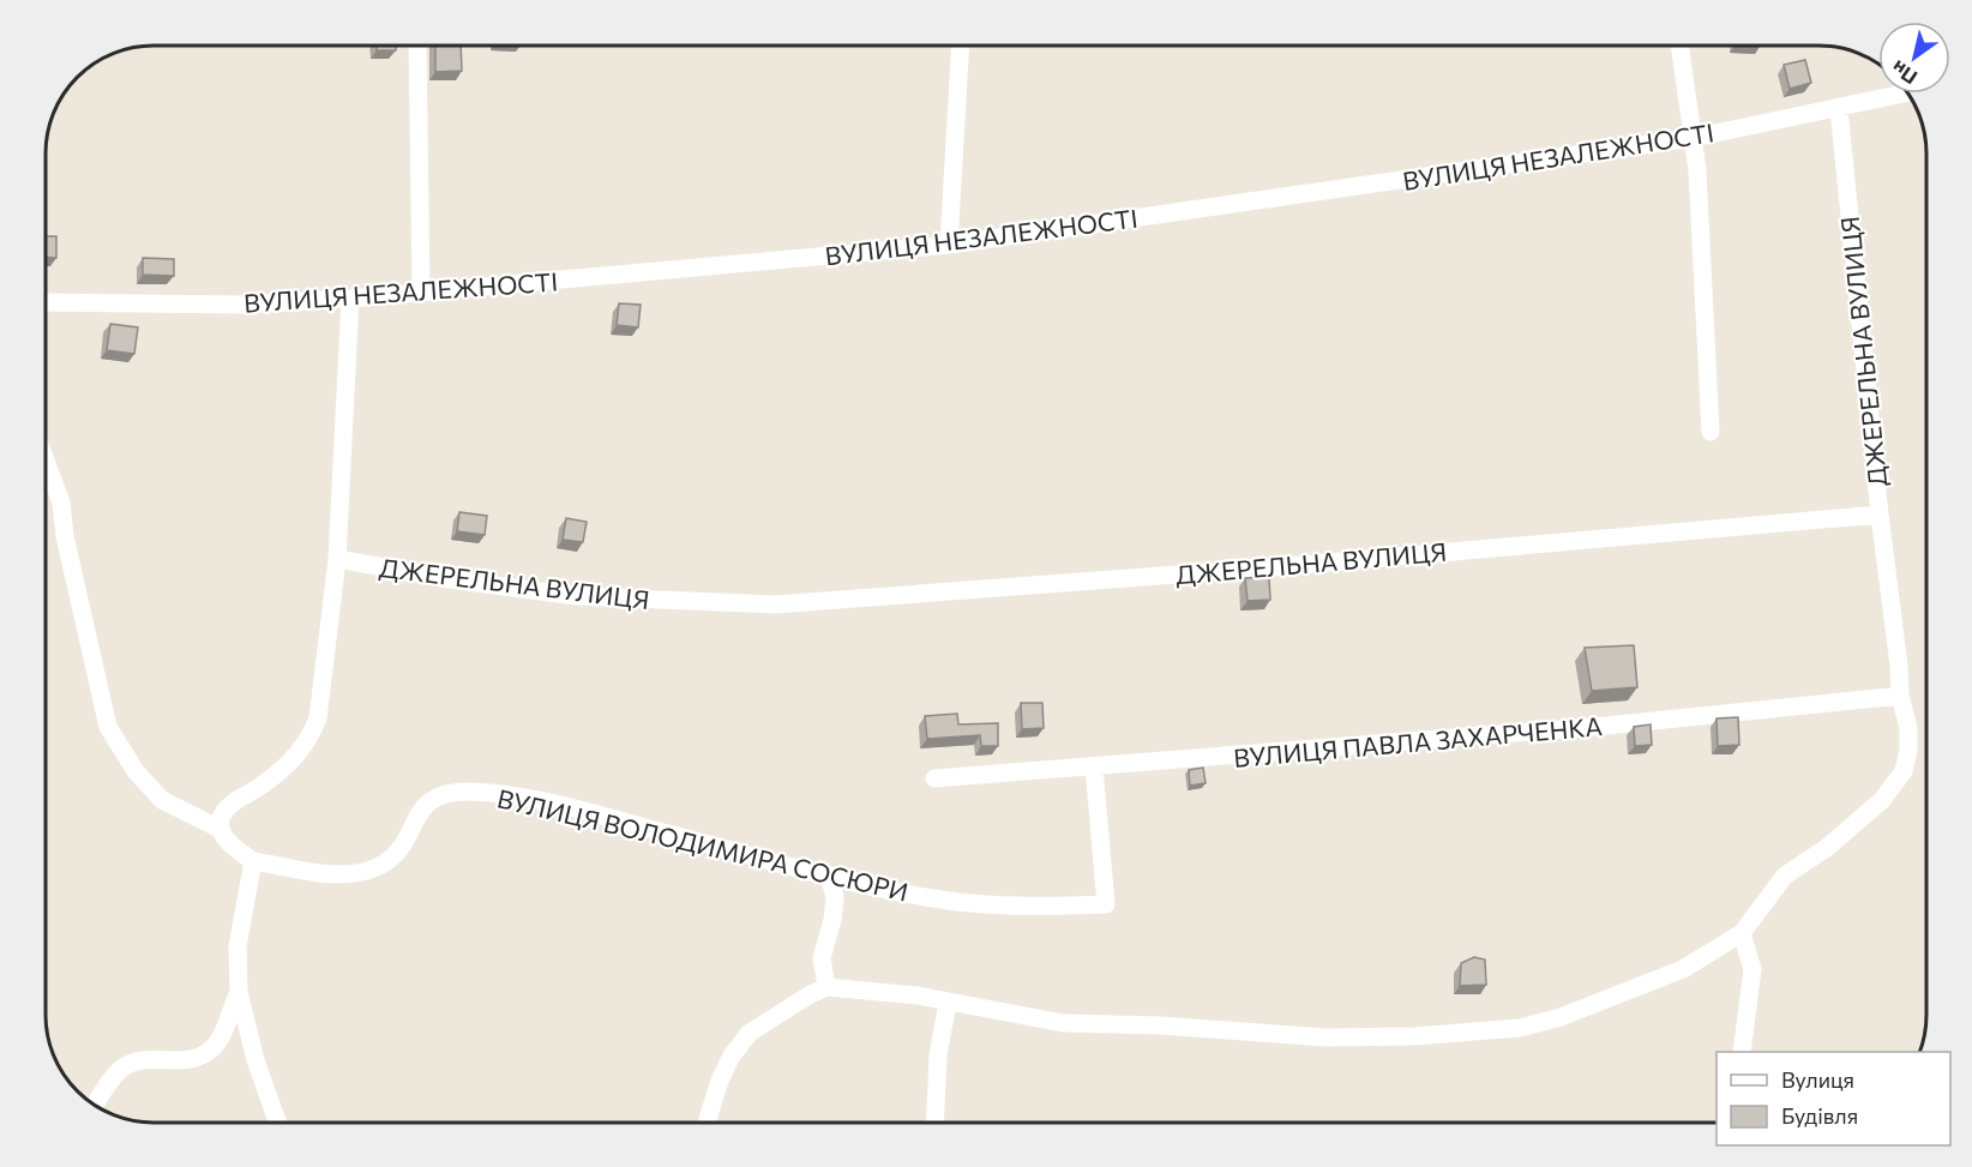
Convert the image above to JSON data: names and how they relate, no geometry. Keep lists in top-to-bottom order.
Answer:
{
  "streets": {
    "street": [
      "ВУЛИЦЯ НЕЗАЛЕЖНОСТІ",
      "ДЖЕРЕЛЬНА ВУЛИЦЯ",
      "ВУЛИЦЯ ПАВЛА ЗАХАРЧЕНКА",
      "ВУЛИЦЯ ВОЛОДИМИРА СОСЮРИ"
    ]
  },
  "crossings": [
    ["ВУЛИЦЯ НЕЗАЛЕЖНОСТІ", "ДЖЕРЕЛЬНА ВУЛИЦЯ"],
    ["ВУЛИЦЯ ПАВЛА ЗАХАРЧЕНКА", "ВУЛИЦЯ ВОЛОДИМИРА СОСЮРИ"]
  ],
  "legend": ["Вулиця", "Будівля"],
  "north": "bottom left"
}
